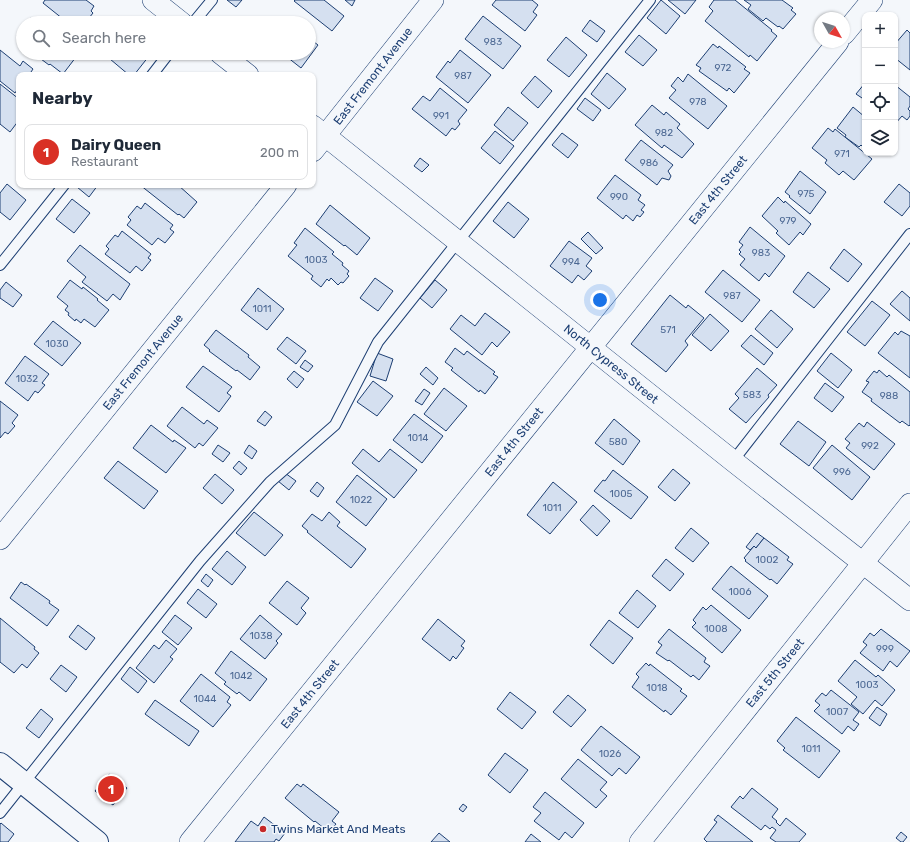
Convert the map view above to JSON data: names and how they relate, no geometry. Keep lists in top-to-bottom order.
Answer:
{
  "streets": {
    "street": [
      "East Fremont Avenue",
      "East 4th Street",
      "North Cypress Street",
      "East 5th Street"
    ]
  },
  "crossings": [
    ["East Fremont Avenue", "North Cypress Street"],
    ["East 4th Street", "North Cypress Street"],
    ["North Cypress Street", "East 5th Street"]
  ],
  "places": ["Twins Market And Meats"],
  "house_numbers": [
    "983",
    "972",
    "987",
    "978",
    "991",
    "982",
    "971",
    "986",
    "975",
    "990",
    "979",
    "983",
    "1003",
    "994",
    "987",
    "1011",
    "571",
    "1030",
    "1032",
    "583",
    "988",
    "1014",
    "580",
    "992",
    "996",
    "1005",
    "1022",
    "1011",
    "1002",
    "1006",
    "1008",
    "1038",
    "999",
    "1042",
    "1003",
    "1018",
    "1044",
    "1007",
    "1011",
    "1026"
  ],
  "north": "bottom right",
  "page": {
    "map_buttons": ["+", "−"],
    "search": "Search here",
    "heading": "Nearby",
    "list": [
      {
        "mark": "1",
        "name": "Dairy Queen",
        "note": "Restaurant",
        "value": "200 m"
      }
    ],
    "pins": "1"
  }
}
